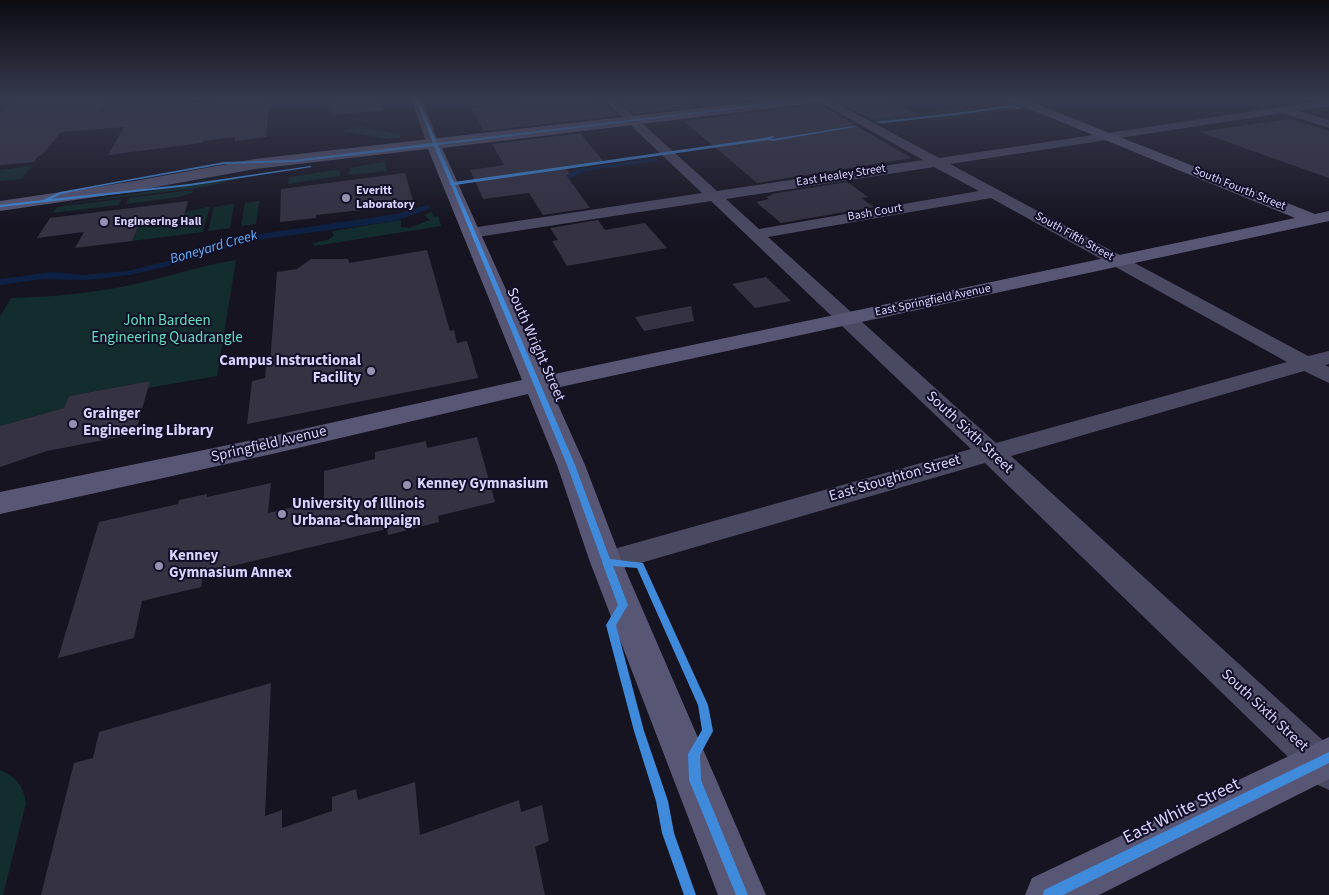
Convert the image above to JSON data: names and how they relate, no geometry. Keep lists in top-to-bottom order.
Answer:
{
  "streets": {
    "street": [
      "East Healey Street",
      "South Fourth Street",
      "Bash Court",
      "South Fifth Street",
      "East Springfield Avenue",
      "South Wright Street",
      "South Sixth Street",
      "Springfield Avenue",
      "East Stoughton Street",
      "East White Street"
    ]
  },
  "crossings": [
    ["East Healey Street", "South Fifth Street"],
    ["East Healey Street", "South Wright Street"],
    ["East Healey Street", "South Sixth Street"],
    ["South Fourth Street", "East Springfield Avenue"],
    ["Bash Court", "South Fifth Street"],
    ["Bash Court", "South Sixth Street"],
    ["South Fifth Street", "East Springfield Avenue"],
    ["South Fifth Street", "East Stoughton Street"],
    ["East Springfield Avenue", "South Wright Street"],
    ["East Springfield Avenue", "South Sixth Street"],
    ["East Springfield Avenue", "Springfield Avenue"],
    ["South Wright Street", "Springfield Avenue"],
    ["South Wright Street", "East Stoughton Street"],
    ["South Sixth Street", "East Stoughton Street"],
    ["South Sixth Street", "East White Street"]
  ],
  "water": ["Boneyard Creek"],
  "parks": ["John Bardeen Engineering Quadrangle"],
  "places": [
    "Everitt Laboratory",
    "Engineering Hall",
    "Campus Instructional Facility",
    "Grainger Engineering Library",
    "Kenney Gymnasium",
    "University of Illinois Urbana-Champaign",
    "Kenney Gymnasium Annex"
  ]
}
